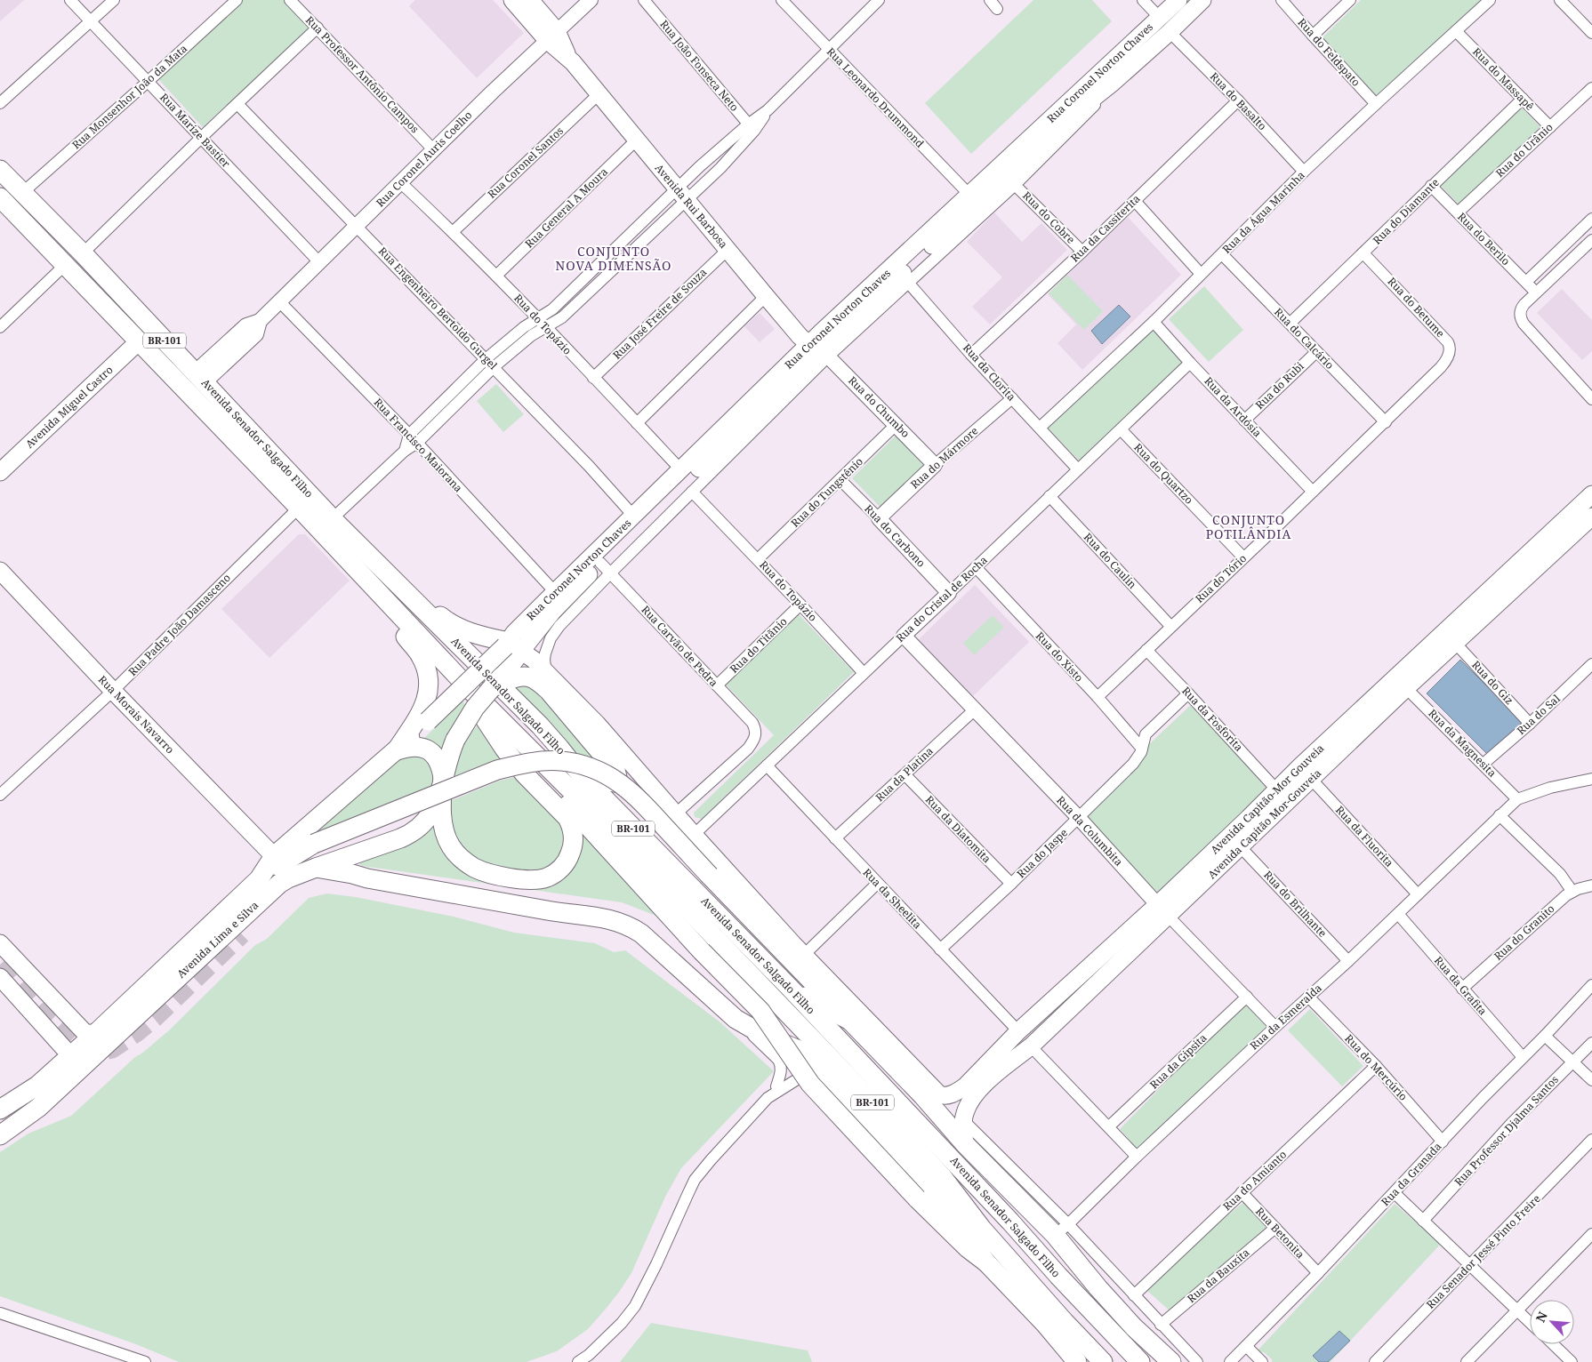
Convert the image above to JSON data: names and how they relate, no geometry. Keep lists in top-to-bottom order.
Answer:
{
  "streets": {
    "main road": [
      "Rua Coronel Norton Chaves",
      "Avenida Rui Barbosa",
      "BR-101",
      "Avenida Miguel Castro",
      "Avenida Senador Salgado Filho",
      "Rua Morais Navarro",
      "Avenida Capitão-Mor Gouveia",
      "Avenida Capitão Mor-Gouveia",
      "Avenida Lima e Silva"
    ],
    "street": [
      "Rua do Feldspato",
      "Rua João Fonseca Neto",
      "Rua Professor Antônio Campos",
      "Rua do Massapê",
      "Rua Monsenhor João da Mata",
      "Rua Leonardo Drummond",
      "Rua do Basalto",
      "Rua Marize Bastier",
      "Rua do Urânio",
      "Rua Coronel Auris Coelho",
      "Rua Coronel Santos",
      "Rua General A Moura",
      "Rua do Diamante",
      "Rua da Água Marinha",
      "Rua do Cobre",
      "Rua da Cassiterita",
      "Rua do Berilo",
      "Rua do Betume",
      "Rua Engenheiro Bertoldo Gurgel",
      "Rua José Freire de Souza",
      "Rua do Topázio",
      "Rua do Calcário",
      "Rua da Clorita",
      "Rua do Rubi",
      "Rua do Chumbo",
      "Rua da Ardósia",
      "Rua Francisco Maiorana",
      "Rua do Mármore",
      "Rua do Quartzo",
      "Rua do Tungstênio",
      "Rua do Carbono",
      "Rua do Caulin",
      "Rua do Tório",
      "Rua do Cristal de Rocha",
      "Rua Padre João Damasceno",
      "Rua do Titãnio",
      "Rua Carvão de Pedra",
      "Rua do Xisto",
      "Rua do Giz",
      "Rua do Sal",
      "Rua da Fosforita",
      "Rua da Magnesita",
      "Rua da Platina",
      "Rua da Diatomita",
      "Rua da Columbita",
      "Rua da Fluorita",
      "Rua do Jaspe",
      "Rua da Sheelita",
      "Rua do Brilhante",
      "Rua do Granito",
      "Rua da Grafita",
      "Rua da Esmeralda",
      "Rua da Gipsita",
      "Rua do Mercúrio",
      "Rua Professor Djalma Santos",
      "Rua da Granada",
      "Rua do Amianto",
      "Rua Betonita",
      "Rua Senador Jessé Pinto Freire",
      "Rua da Bauxita"
    ]
  },
  "crossings": [
    ["Rua do Feldspato", "Rua da Água Marinha"],
    ["Rua Coronel Norton Chaves", "Rua Leonardo Drummond"],
    ["Rua Coronel Norton Chaves", "Rua do Basalto"],
    ["Rua Coronel Norton Chaves", "Avenida Rui Barbosa"],
    ["Rua Coronel Norton Chaves", "Rua do Cobre"],
    ["Rua Coronel Norton Chaves", "Rua Engenheiro Bertoldo Gurgel"],
    ["Rua Coronel Norton Chaves", "Rua do Topázio"],
    ["Rua Coronel Norton Chaves", "Rua da Clorita"],
    ["Rua Coronel Norton Chaves", "Rua do Chumbo"],
    ["Rua Coronel Norton Chaves", "Rua Francisco Maiorana"],
    ["Rua Coronel Norton Chaves", "Rua Carvão de Pedra"],
    ["Rua Coronel Norton Chaves", "Avenida Lima e Silva"],
    ["Rua Professor Antônio Campos", "Rua Coronel Auris Coelho"],
    ["Rua do Massapê", "Rua do Urânio"],
    ["Rua do Massapê", "Rua do Diamante"],
    ["Rua do Massapê", "Rua da Água Marinha"],
    ["Rua Monsenhor João da Mata", "Rua Marize Bastier"],
    ["Rua Monsenhor João da Mata", "Avenida Senador Salgado Filho"],
    ["Rua do Basalto", "Rua da Água Marinha"],
    ["Rua do Basalto", "Rua da Cassiterita"],
    ["Rua Marize Bastier", "Rua Coronel Auris Coelho"],
    ["Rua do Urânio", "Rua do Berilo"],
    ["Rua Coronel Auris Coelho", "Avenida Rui Barbosa"],
    ["Rua Coronel Auris Coelho", "Rua Engenheiro Bertoldo Gurgel"],
    ["Rua Coronel Auris Coelho", "Rua do Topázio"],
    ["Rua Coronel Auris Coelho", "Avenida Senador Salgado Filho"],
    ["Rua Coronel Auris Coelho", "Rua Francisco Maiorana"],
    ["Rua Coronel Santos", "Avenida Rui Barbosa"],
    ["Rua Coronel Santos", "Rua do Topázio"],
    ["Avenida Rui Barbosa", "Rua General A Moura"],
    ["Avenida Rui Barbosa", "Rua José Freire de Souza"],
    ["Avenida Rui Barbosa", "Rua do Chumbo"],
    ["Rua General A Moura", "Rua do Topázio"],
    ["Rua do Diamante", "Rua do Berilo"],
    ["Rua do Diamante", "Rua do Betume"],
    ["Rua do Diamante", "Rua do Calcário"],
    ["Rua da Água Marinha", "Rua do Calcário"],
    ["Rua da Água Marinha", "Rua da Clorita"],
    ["Rua da Água Marinha", "Rua da Ardósia"],
    ["Rua do Cobre", "Rua da Cassiterita"],
    ["Rua da Cassiterita", "Rua da Clorita"],
    ["Rua do Betume", "Rua do Tório"],
    ["Rua José Freire de Souza", "Rua do Topázio"],
    ["Rua do Topázio", "Rua do Tungstênio"],
    ["Rua do Topázio", "Rua do Cristal de Rocha"],
    ["Rua do Topázio", "Rua do Titãnio"],
    ["Rua do Calcário", "Rua do Rubi"],
    ["Rua do Calcário", "Rua do Tório"],
    ["BR-101", "Avenida Senador Salgado Filho"],
    ["Rua da Clorita", "Rua do Mármore"],
    ["Rua da Clorita", "Rua do Cristal de Rocha"],
    ["Rua do Rubi", "Rua da Ardósia"],
    ["Avenida Miguel Castro", "Avenida Senador Salgado Filho"],
    ["Rua do Chumbo", "Rua do Mármore"],
    ["Rua do Chumbo", "Rua do Tungstênio"],
    ["Rua da Ardósia", "Rua do Tório"],
    ["Rua da Ardósia", "Rua do Cristal de Rocha"],
    ["Avenida Senador Salgado Filho", "Rua Padre João Damasceno"],
    ["Avenida Senador Salgado Filho", "Avenida Capitão-Mor Gouveia"],
    ["Avenida Senador Salgado Filho", "Avenida Capitão Mor-Gouveia"],
    ["Avenida Senador Salgado Filho", "Avenida Lima e Silva"],
    ["Avenida Senador Salgado Filho", "Rua da Esmeralda"],
    ["Avenida Senador Salgado Filho", "Rua do Amianto"],
    ["Avenida Senador Salgado Filho", "Rua da Bauxita"],
    ["Rua do Mármore", "Rua do Carbono"],
    ["Rua do Quartzo", "Rua do Tório"],
    ["Rua do Quartzo", "Rua do Cristal de Rocha"],
    ["Rua do Tungstênio", "Rua do Carbono"],
    ["Rua do Carbono", "Rua do Cristal de Rocha"],
    ["Rua do Caulin", "Rua do Tório"],
    ["Rua do Caulin", "Rua do Cristal de Rocha"],
    ["Rua do Tório", "Rua do Xisto"],
    ["Rua do Tório", "Rua da Fosforita"],
    ["Rua do Cristal de Rocha", "Rua do Xisto"],
    ["Rua do Cristal de Rocha", "Rua da Columbita"],
    ["Rua do Cristal de Rocha", "Rua da Sheelita"],
    ["Rua Padre João Damasceno", "Rua Morais Navarro"],
    ["Rua do Titãnio", "Rua Carvão de Pedra"],
    ["Rua do Xisto", "Rua do Jaspe"],
    ["Rua do Giz", "Rua do Sal"],
    ["Rua do Giz", "Avenida Capitão Mor-Gouveia"],
    ["Rua Morais Navarro", "Avenida Lima e Silva"],
    ["Rua do Sal", "Rua da Magnesita"],
    ["Rua da Fosforita", "Avenida Capitão-Mor Gouveia"],
    ["Rua da Fosforita", "Rua do Jaspe"],
    ["Rua da Magnesita", "Avenida Capitão Mor-Gouveia"],
    ["Rua da Magnesita", "Rua da Esmeralda"],
    ["Rua da Platina", "Rua da Diatomita"],
    ["Rua da Platina", "Rua da Columbita"],
    ["Rua da Platina", "Rua da Sheelita"],
    ["Avenida Capitão-Mor Gouveia", "Avenida Capitão Mor-Gouveia"],
    ["Avenida Capitão-Mor Gouveia", "Rua da Columbita"],
    ["Avenida Capitão-Mor Gouveia", "Rua da Sheelita"],
    ["Avenida Capitão Mor-Gouveia", "Rua da Columbita"],
    ["Avenida Capitão Mor-Gouveia", "Rua da Fluorita"],
    ["Avenida Capitão Mor-Gouveia", "Rua do Brilhante"],
    ["Rua da Diatomita", "Rua do Jaspe"],
    ["Rua da Columbita", "Rua do Jaspe"],
    ["Rua da Columbita", "Rua da Esmeralda"],
    ["Rua da Columbita", "Rua da Gipsita"],
    ["Rua da Fluorita", "Rua da Esmeralda"],
    ["Rua do Jaspe", "Rua da Sheelita"],
    ["Rua do Brilhante", "Rua da Esmeralda"],
    ["Rua do Granito", "Rua da Grafita"],
    ["Rua da Grafita", "Rua da Esmeralda"],
    ["Rua da Grafita", "Rua da Granada"],
    ["Rua da Esmeralda", "Rua do Mercúrio"],
    ["Rua do Mercúrio", "Rua da Granada"],
    ["Rua do Mercúrio", "Rua do Amianto"],
    ["Rua da Granada", "Rua Betonita"],
    ["Rua do Amianto", "Rua Betonita"],
    ["Rua Betonita", "Rua da Bauxita"]
  ],
  "districts": ["CONJUNTO NOVA DIMENSÃO", "CONJUNTO POTILÂNDIA"],
  "north": "top left"
}
